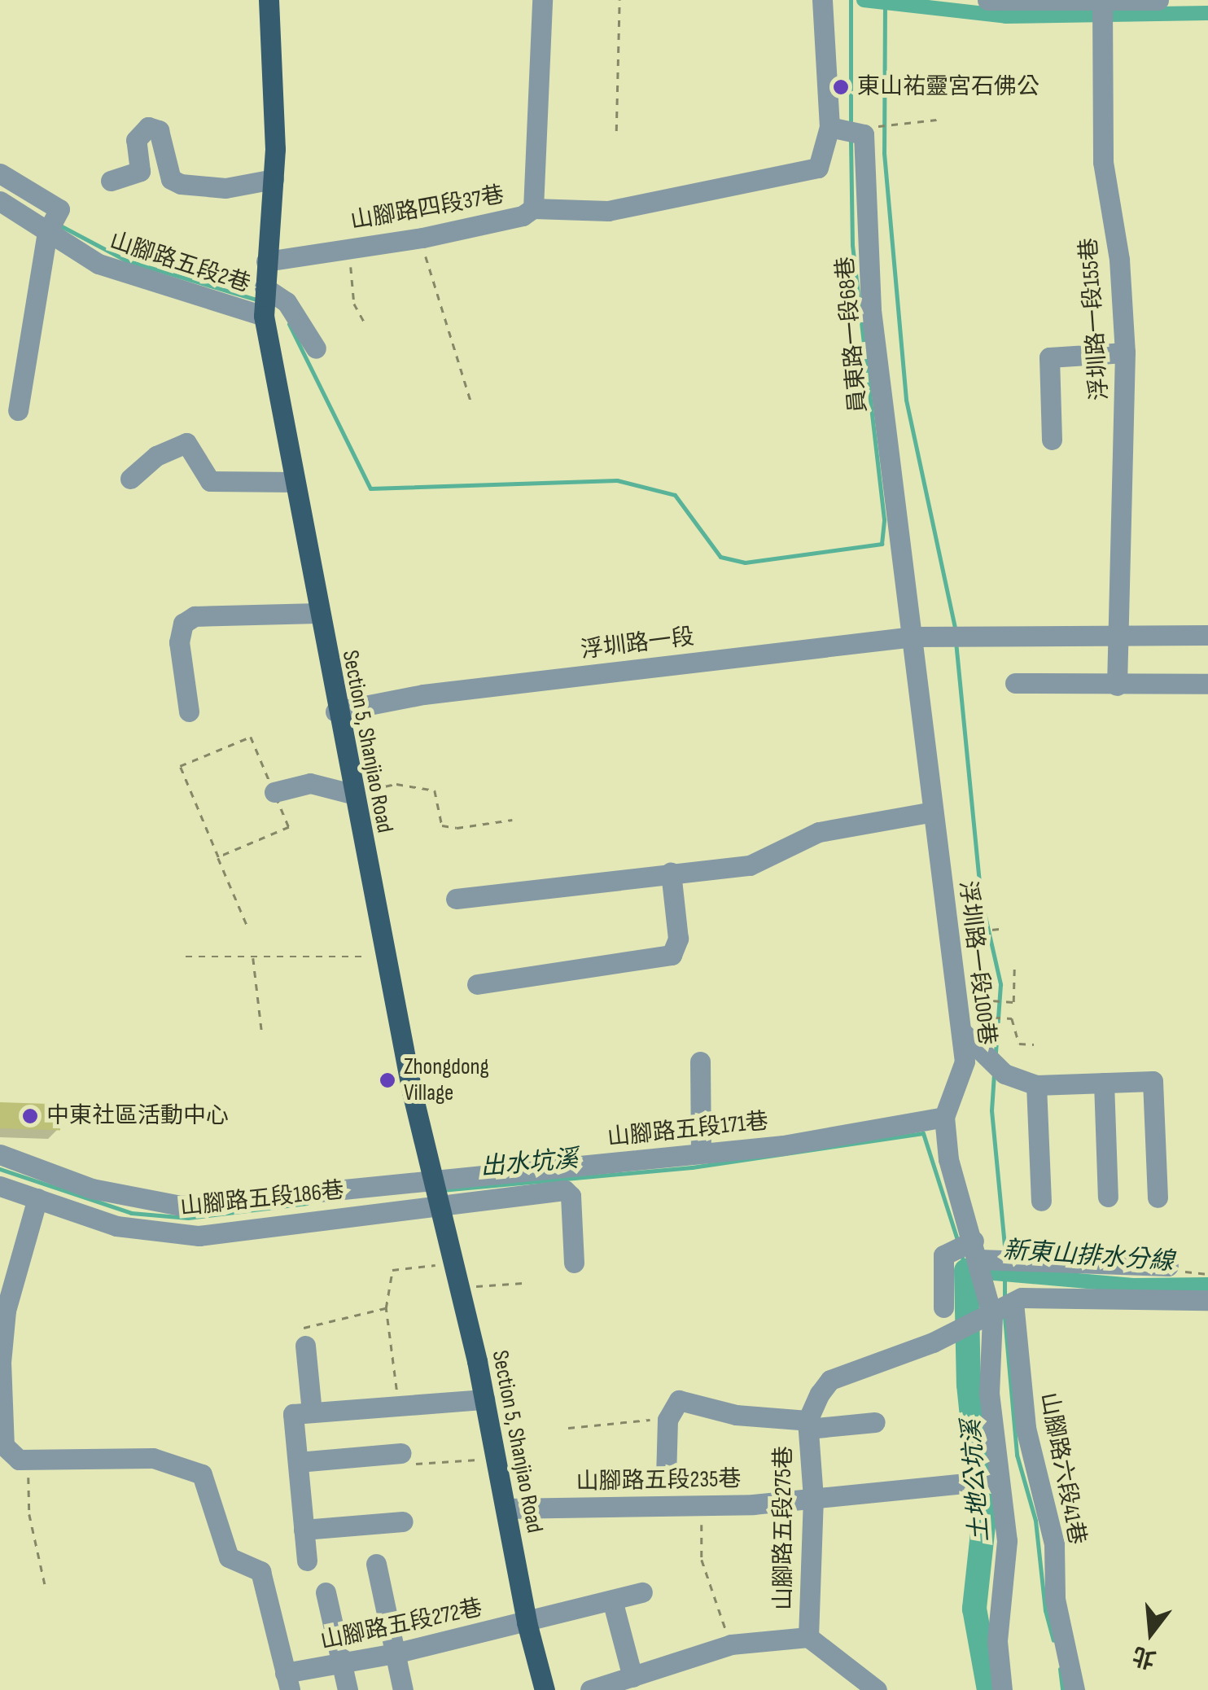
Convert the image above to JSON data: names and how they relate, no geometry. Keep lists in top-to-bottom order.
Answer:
{
  "streets": {
    "main road": ["Section 5, Shanjiao Road"],
    "street": [
      "山腳路四段37巷",
      "山腳路五段2巷",
      "浮圳路一段155巷",
      "員東路一段68巷",
      "浮圳路一段",
      "浮圳路一段100巷",
      "山腳路五段171巷",
      "山腳路五段186巷",
      "山腳路六段41巷",
      "山腳路五段235巷",
      "山腳路五段275巷",
      "山腳路五段272巷"
    ]
  },
  "crossings": [
    ["山腳路四段37巷", "Section 5, Shanjiao Road"],
    ["山腳路五段2巷", "Section 5, Shanjiao Road"],
    ["浮圳路一段155巷", "浮圳路一段"],
    ["員東路一段68巷", "浮圳路一段"],
    ["員東路一段68巷", "浮圳路一段100巷"],
    ["浮圳路一段", "Section 5, Shanjiao Road"],
    ["浮圳路一段", "浮圳路一段100巷"],
    ["Section 5, Shanjiao Road", "山腳路五段171巷"],
    ["Section 5, Shanjiao Road", "山腳路五段186巷"],
    ["Section 5, Shanjiao Road", "山腳路五段235巷"],
    ["Section 5, Shanjiao Road", "山腳路五段272巷"],
    ["浮圳路一段100巷", "山腳路五段171巷"],
    ["浮圳路一段100巷", "山腳路五段235巷"],
    ["浮圳路一段100巷", "山腳路五段275巷"],
    ["山腳路五段235巷", "山腳路五段275巷"]
  ],
  "water": ["出水坑溪", "新東山排水分線", "土地公坑溪"],
  "places": ["東山祐靈宮石佛公", "Zhongdong Village", "中東社區活動中心"],
  "north": "bottom"
}
